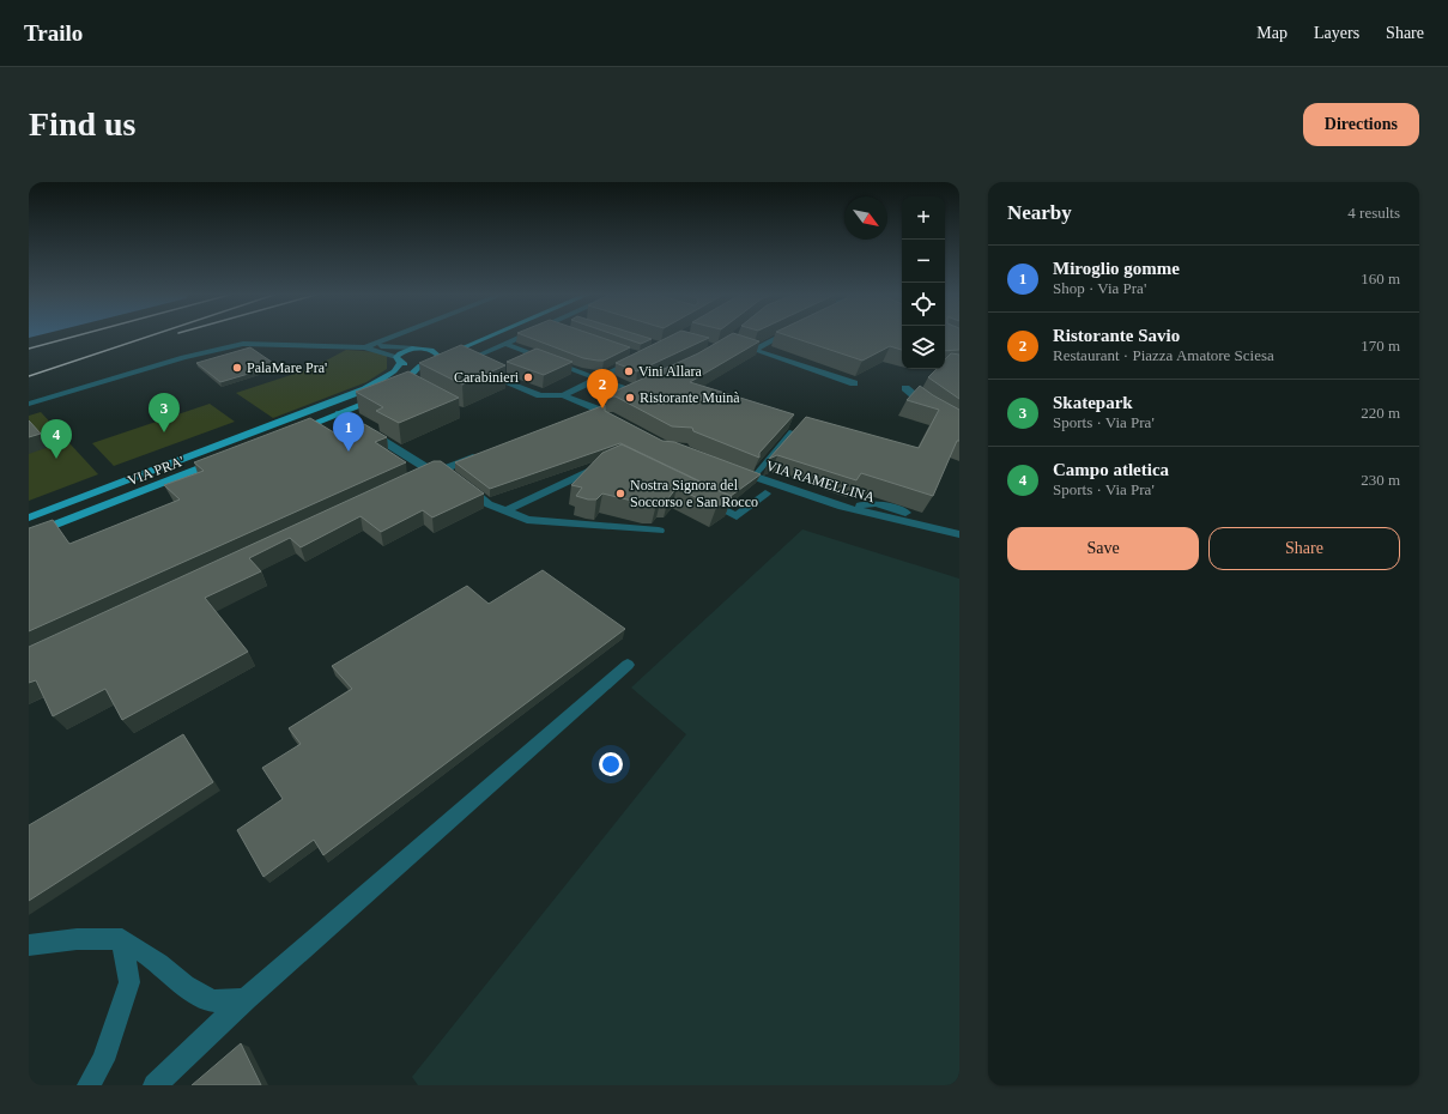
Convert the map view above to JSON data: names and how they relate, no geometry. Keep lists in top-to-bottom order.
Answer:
{
  "streets": {
    "main road": ["VIA PRA'"],
    "street": ["VIA RAMELLINA"]
  },
  "places": [
    "PalaMare Pra'",
    "Vini Allara",
    "Carabinieri",
    "Ristorante Muinà",
    "Nostra Signora del Soccorso e San Rocco"
  ],
  "north": "bottom right",
  "page": {
    "header": "Trailo",
    "nav": ["Map", "Layers", "Share"],
    "buttons": [
      "Directions",
      ["Save", "Share"]
    ],
    "title": "Find us",
    "heading": ["Nearby", "4 results"],
    "map_buttons": ["+", "−"],
    "list": [
      {
        "mark": "1",
        "name": "Miroglio gomme",
        "note": "Shop · Via Pra'",
        "value": "160 m"
      },
      {
        "mark": "2",
        "name": "Ristorante Savio",
        "note": "Restaurant · Piazza Amatore Sciesa",
        "value": "170 m"
      },
      {
        "mark": "3",
        "name": "Skatepark",
        "note": "Sports · Via Pra'",
        "value": "220 m"
      },
      {
        "mark": "4",
        "name": "Campo atletica",
        "note": "Sports · Via Pra'",
        "value": "230 m"
      }
    ],
    "pins": [
      "2",
      "3",
      "1",
      "4"
    ]
  }
}
